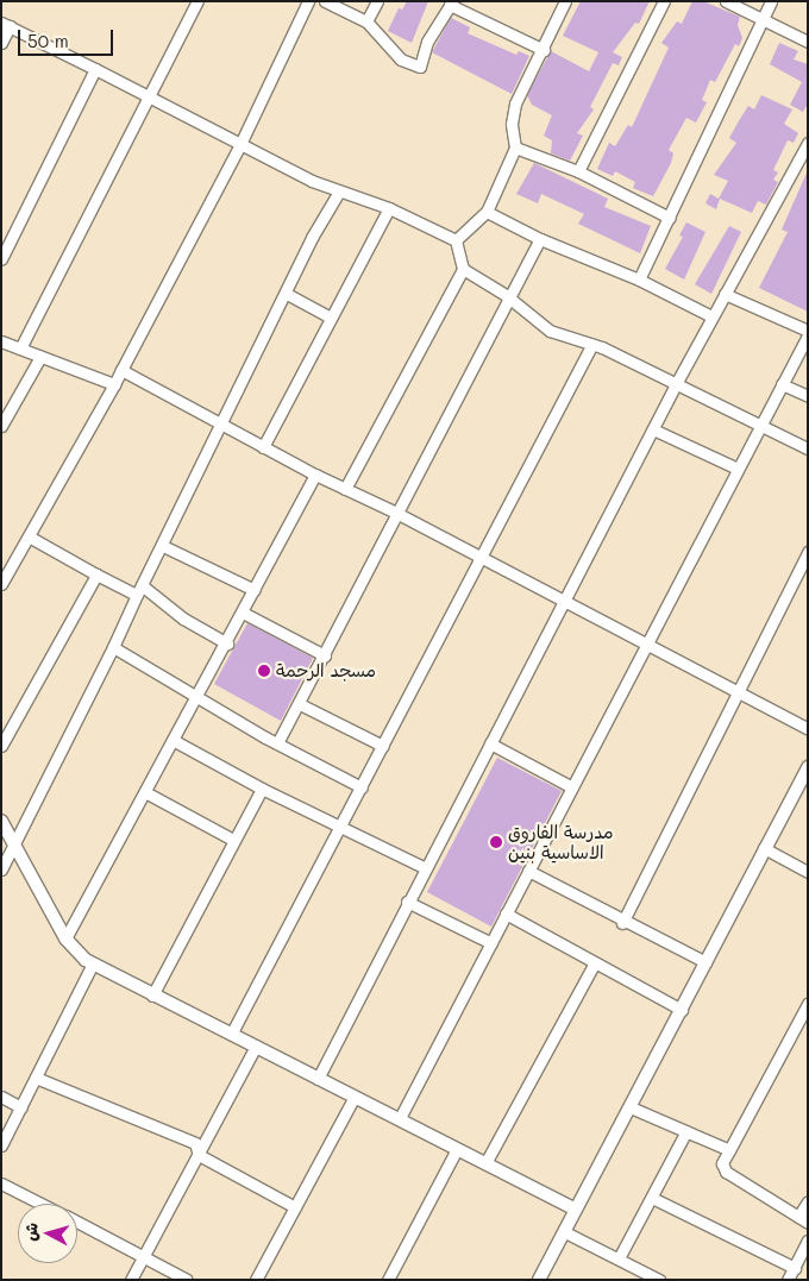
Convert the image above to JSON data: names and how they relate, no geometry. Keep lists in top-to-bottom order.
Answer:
{
  "places": ["مسجد الرحمة", "مدرسة الفاروق الاساسية بنين"],
  "scale_bar": "50 m",
  "north": "left"
}
